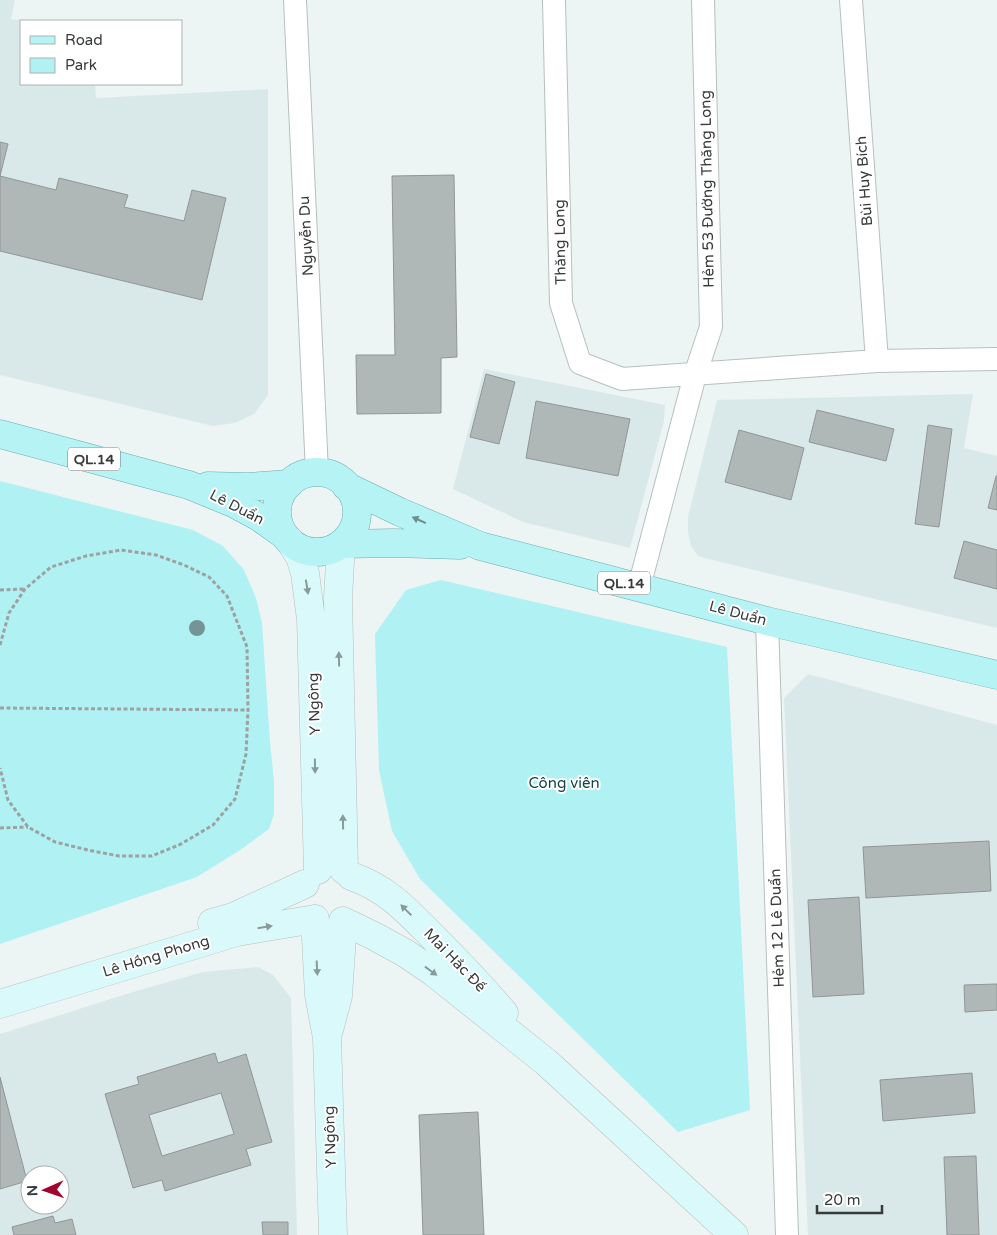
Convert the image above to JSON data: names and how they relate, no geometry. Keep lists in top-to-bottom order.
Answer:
{
  "streets": {
    "main road": ["QL.14", "Lê Duẩn"],
    "street": [
      "Bùi Huy Bích",
      "Hẻm 53 Đường Thăng Long",
      "Nguyễn Du",
      "Thăng Long",
      "Y Ngông",
      "Hẻm 12 Lê Duẩn",
      "Lê Hồng Phong",
      "Mai Hắc Đế"
    ]
  },
  "crossings": [
    ["Bùi Huy Bích", "Thăng Long"],
    ["Hẻm 53 Đường Thăng Long", "Thăng Long"],
    ["Nguyễn Du", "Lê Duẩn"],
    ["Nguyễn Du", "Y Ngông"],
    ["Lê Duẩn", "Y Ngông"],
    ["Lê Duẩn", "Hẻm 12 Lê Duẩn"],
    ["Y Ngông", "Lê Hồng Phong"],
    ["Y Ngông", "Mai Hắc Đế"],
    ["Lê Hồng Phong", "Mai Hắc Đế"]
  ],
  "parks": ["Công viên"],
  "legend": ["Road", "Park"],
  "scale_bar": "20 m",
  "north": "left"
}
